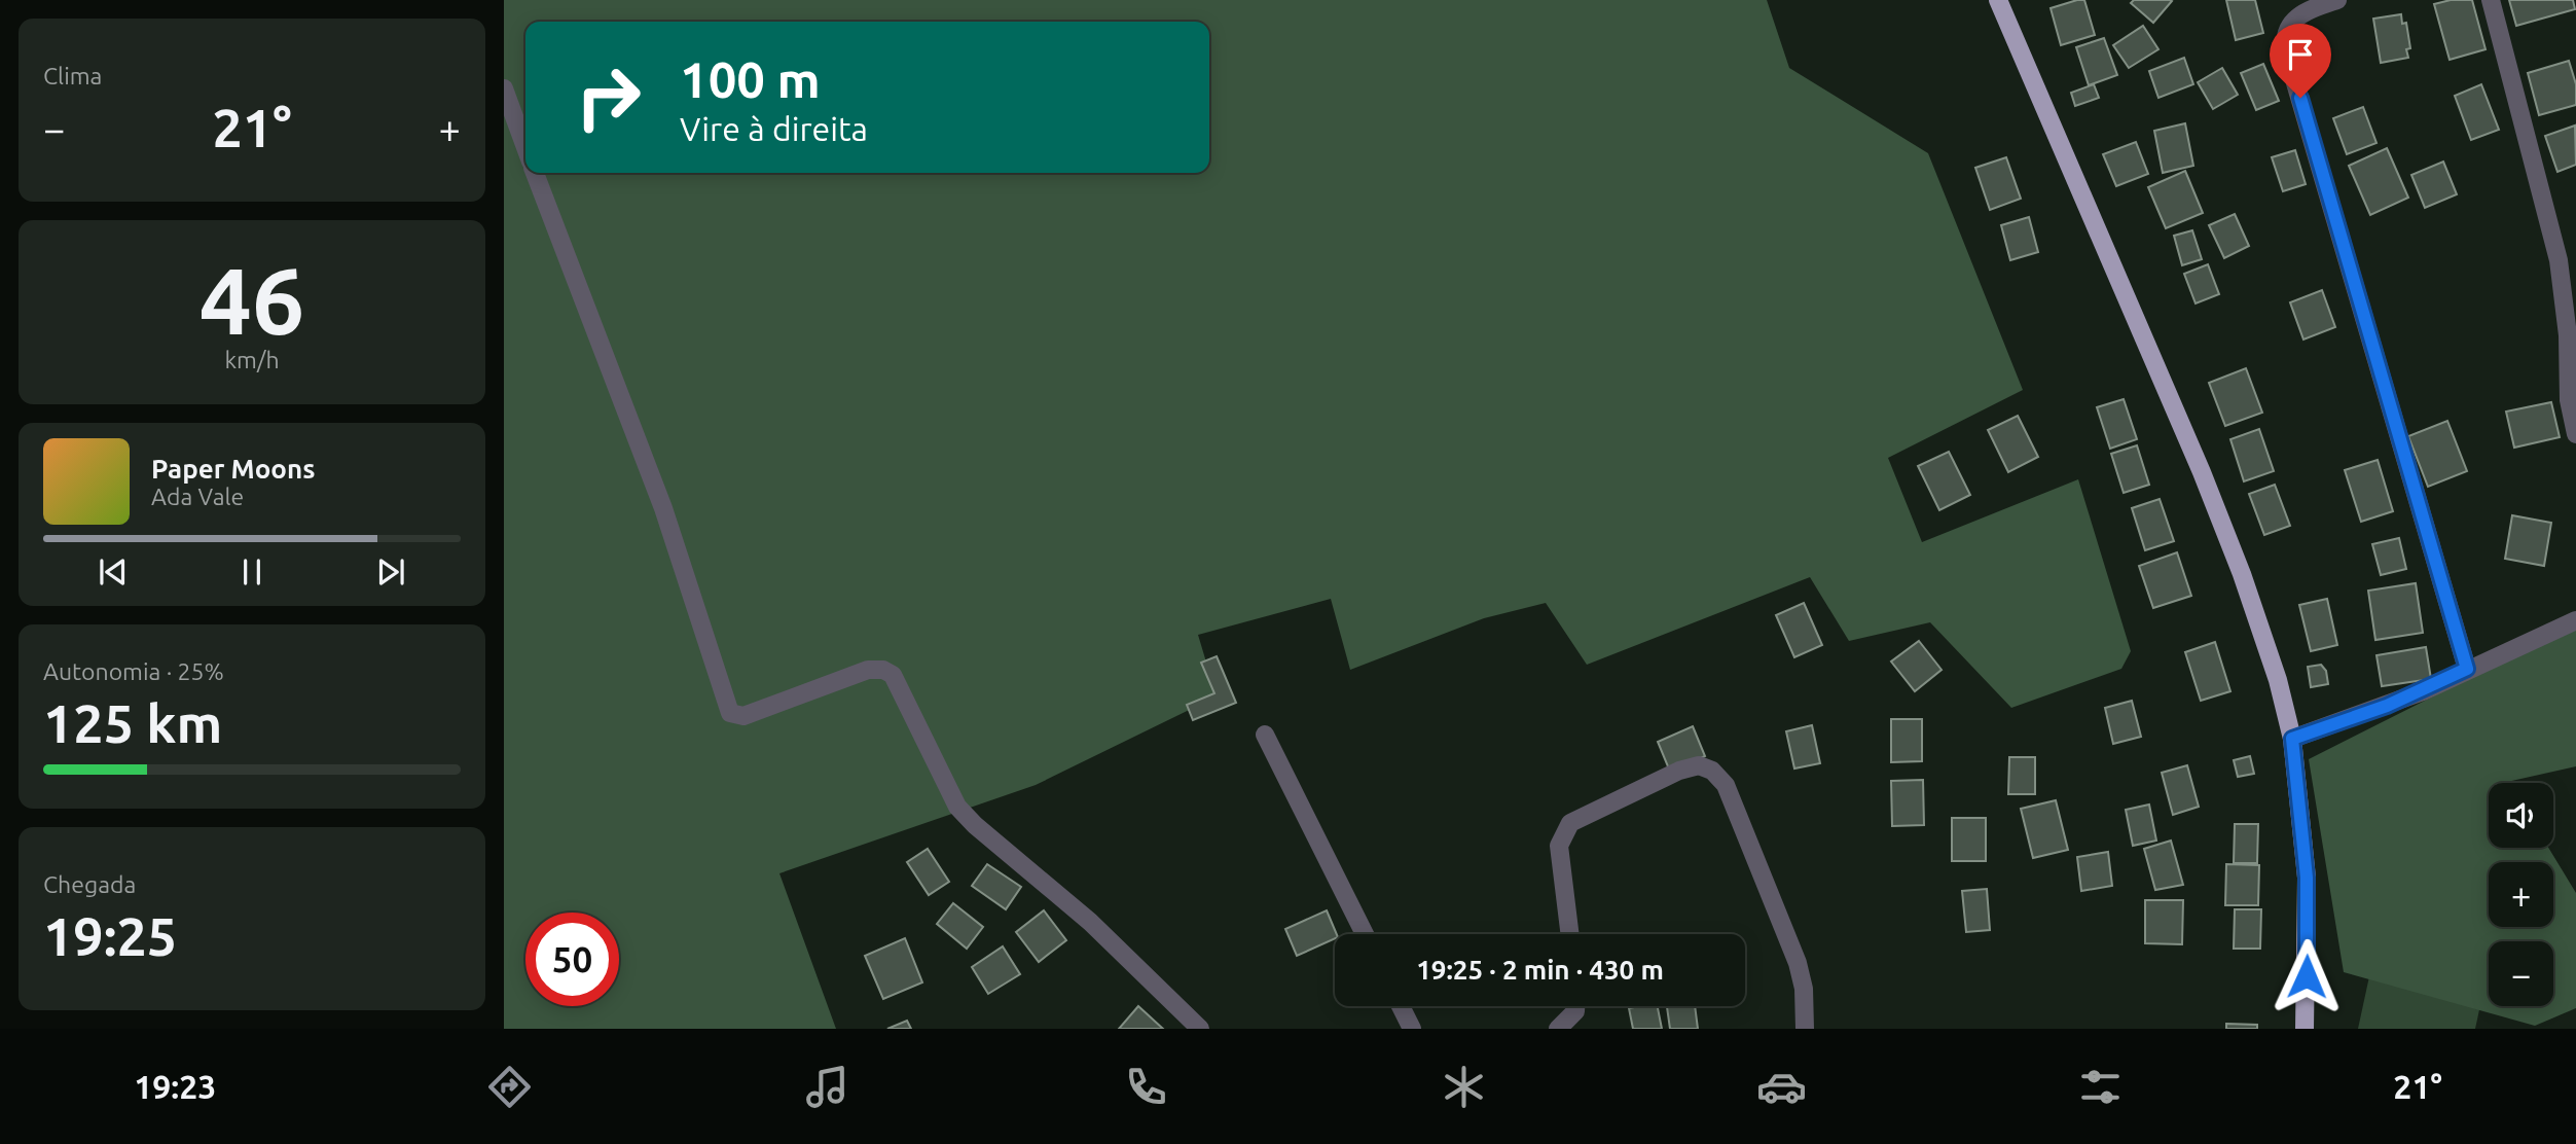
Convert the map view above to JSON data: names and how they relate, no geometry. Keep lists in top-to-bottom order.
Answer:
{
  "page": {
    "tile": [
      "Clima",
      ["46", "km/h"],
      ["Autonomia · 25%", "125 km"],
      ["Chegada", "19:25"]
    ],
    "turn": ["100 m", "Vire à direita"],
    "heat": ["−", "21°", "+"],
    "song": ["Paper Moons", "Ada Vale"],
    "map_buttons": ["+", "−"],
    "limit": "50",
    "trip": "19:25 · 2 min · 430 m",
    "tabs": ["19:23", "21°"]
  }
}
